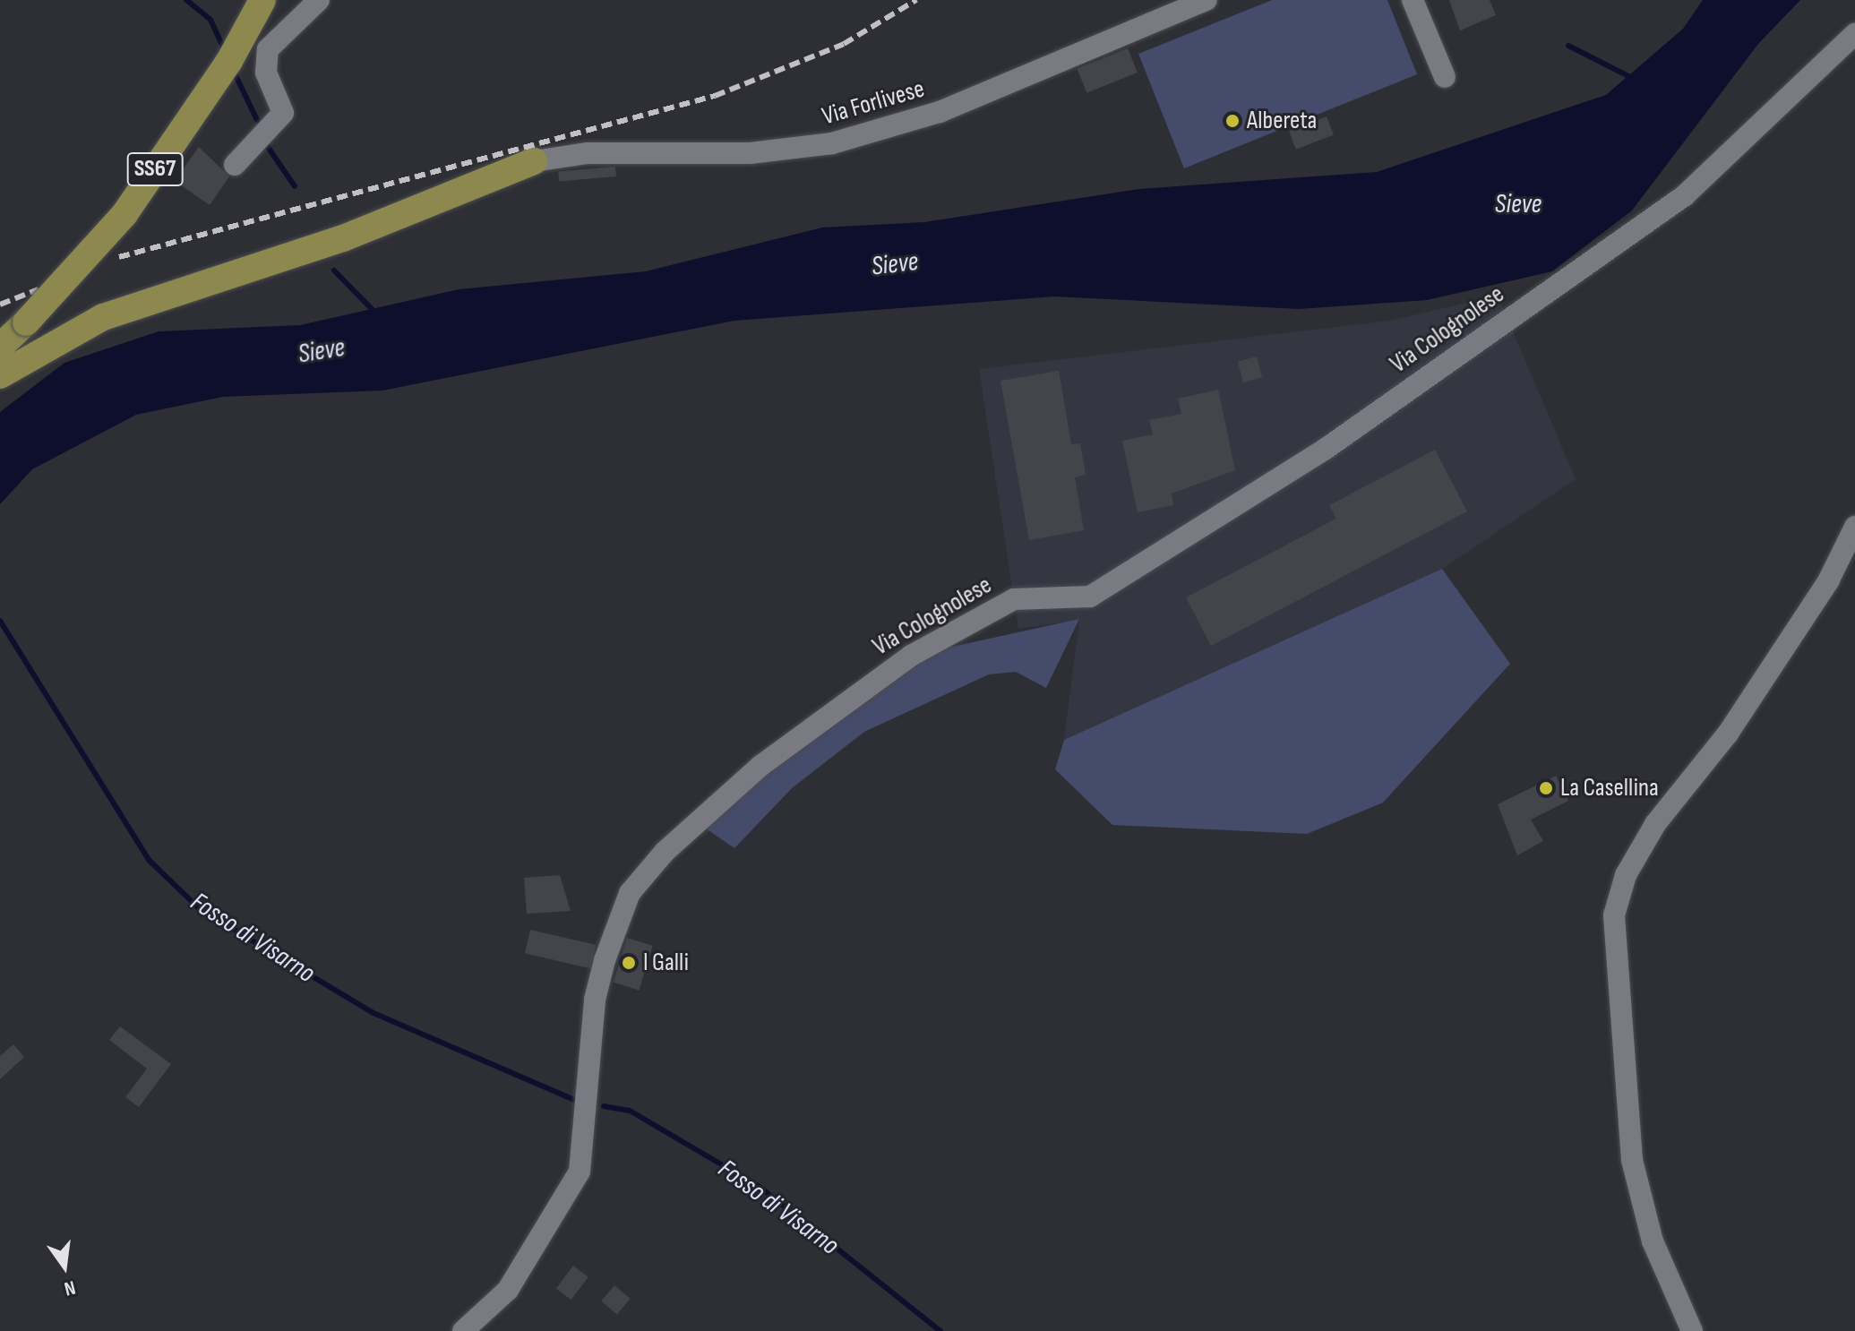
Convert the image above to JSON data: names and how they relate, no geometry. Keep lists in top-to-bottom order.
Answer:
{
  "streets": {
    "main road": ["SS67"],
    "street": ["Via Forlivese", "Via Colognolese"]
  },
  "water": ["Sieve", "Fosso di Visarno"],
  "places": ["Albereta", "La Casellina", "I Galli"],
  "north": "bottom"
}
